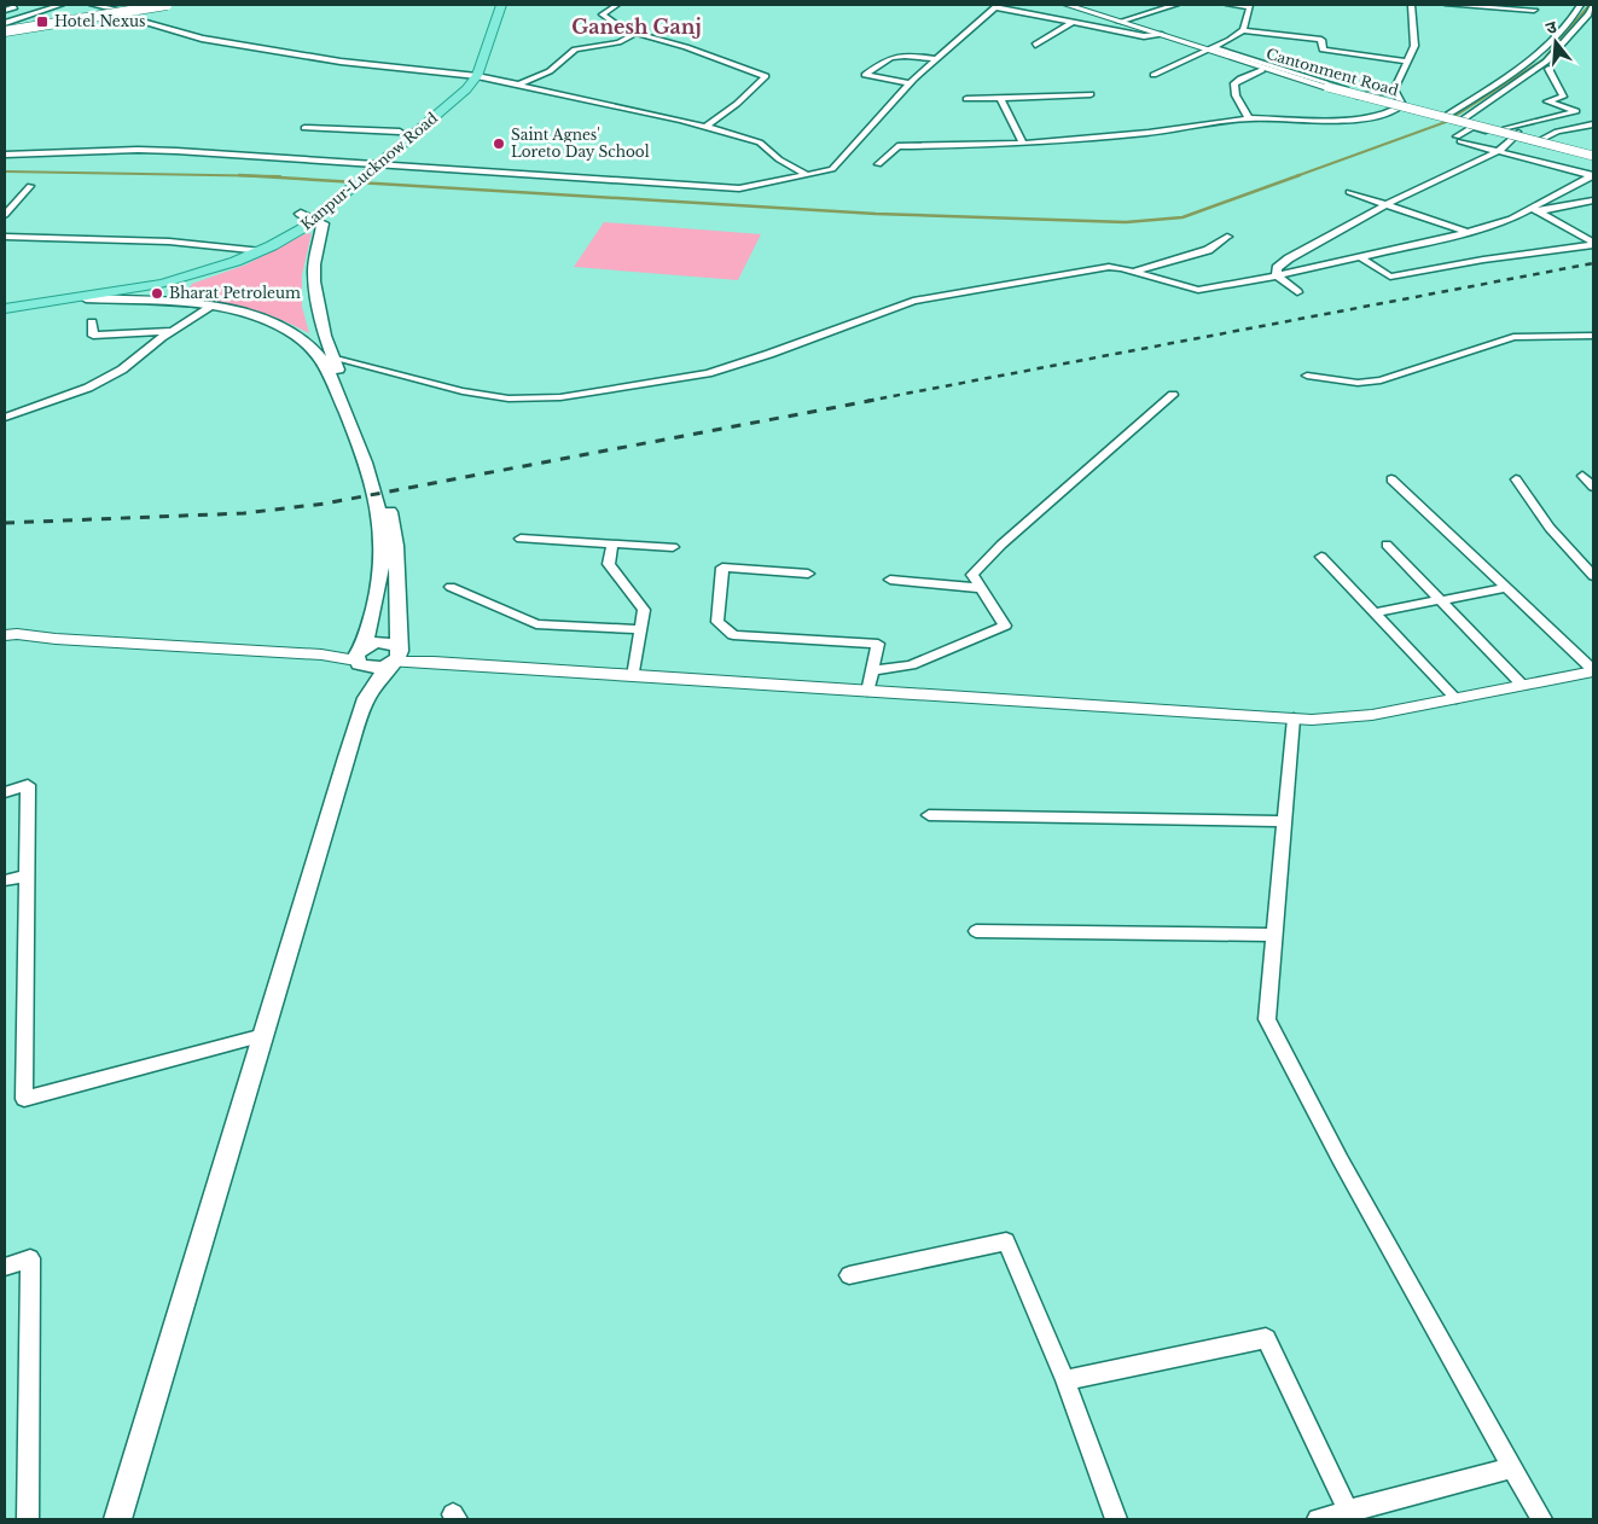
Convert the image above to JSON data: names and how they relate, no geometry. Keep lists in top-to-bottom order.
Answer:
{
  "streets": {
    "main road": ["Kanpur-Lucknow Road"],
    "street": ["Cantonment Road"]
  },
  "districts": ["Ganesh Ganj"],
  "places": {
    "transit": ["Hotel Nexus"],
    "other": ["Saint Agnes' Loreto Day School", "Bharat Petroleum"]
  },
  "north": "top"
}
